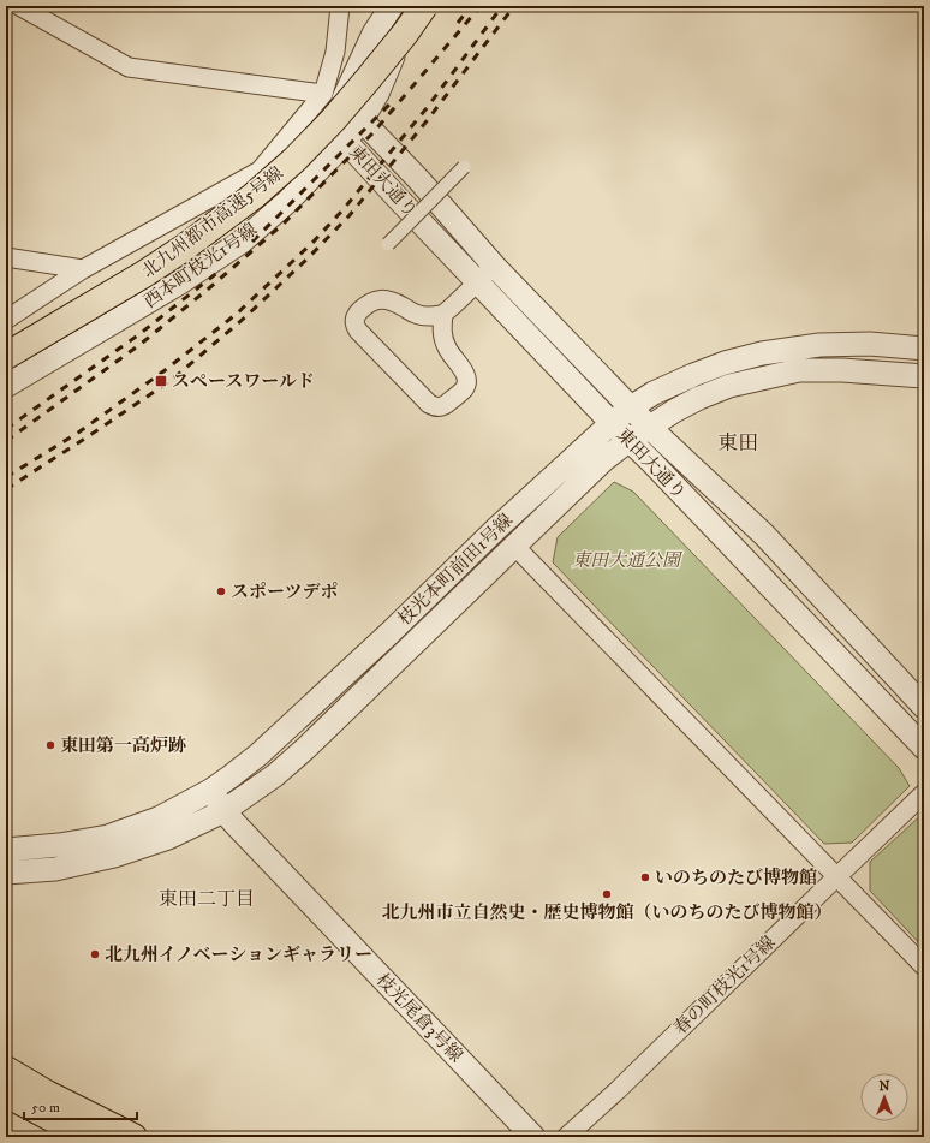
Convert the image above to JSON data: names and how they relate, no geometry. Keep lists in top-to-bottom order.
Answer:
{
  "streets": {
    "highway": ["北九州都市高速5号線"],
    "street": [
      "東田大通り",
      "西本町枝光1号線",
      "枝光本町前田1号線",
      "春の町枝光1号線",
      "枝光尾倉3号線"
    ]
  },
  "crossings": [
    ["東田大通り", "西本町枝光1号線"],
    ["東田大通り", "枝光本町前田1号線"],
    ["北九州都市高速5号線", "西本町枝光1号線"],
    ["枝光本町前田1号線", "枝光尾倉3号線"]
  ],
  "districts": ["東田", "東田二丁目"],
  "parks": ["東田大通公園"],
  "places": {
    "transit": ["スペースワールド"],
    "other": [
      "スポーツデポ",
      "東田第一高炉跡",
      "いのちのたび博物館",
      "北九州市立自然史・歴史博物館（いのちのたび博物館）",
      "北九州イノベーションギャラリー"
    ]
  },
  "scale_bar": "50 m",
  "north": "top"
}
